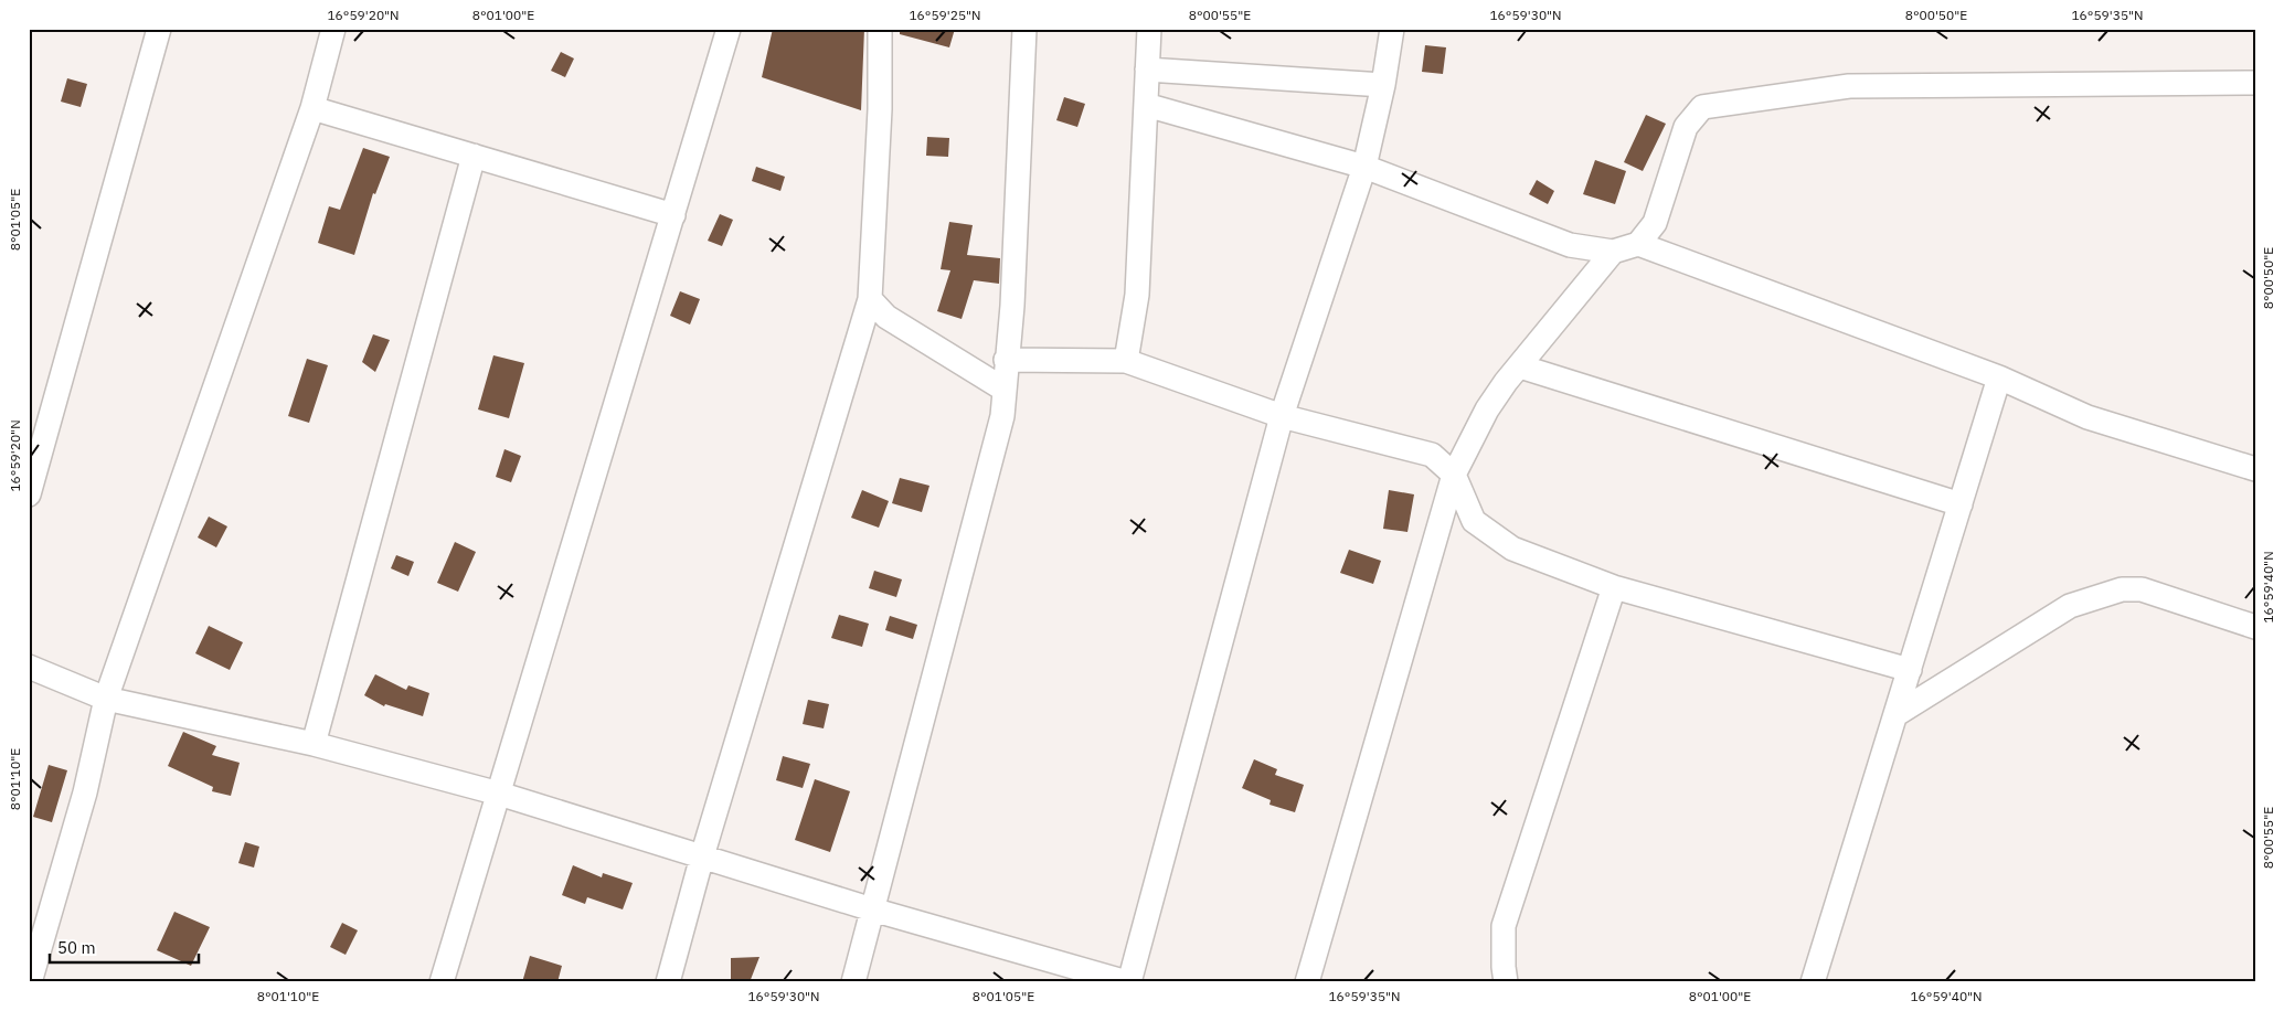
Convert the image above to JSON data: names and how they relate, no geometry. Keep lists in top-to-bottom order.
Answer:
{
  "scale_bar": "50 m",
  "coordinates": [
    "16°59'20\"N",
    "8°01'00\"E",
    "16°59'25\"N",
    "8°00'55\"E",
    "16°59'30\"N",
    "8°00'50\"E",
    "16°59'35\"N",
    "8°01'05\"E",
    "16°59'40\"N",
    "8°01'10\"E"
  ]
}
